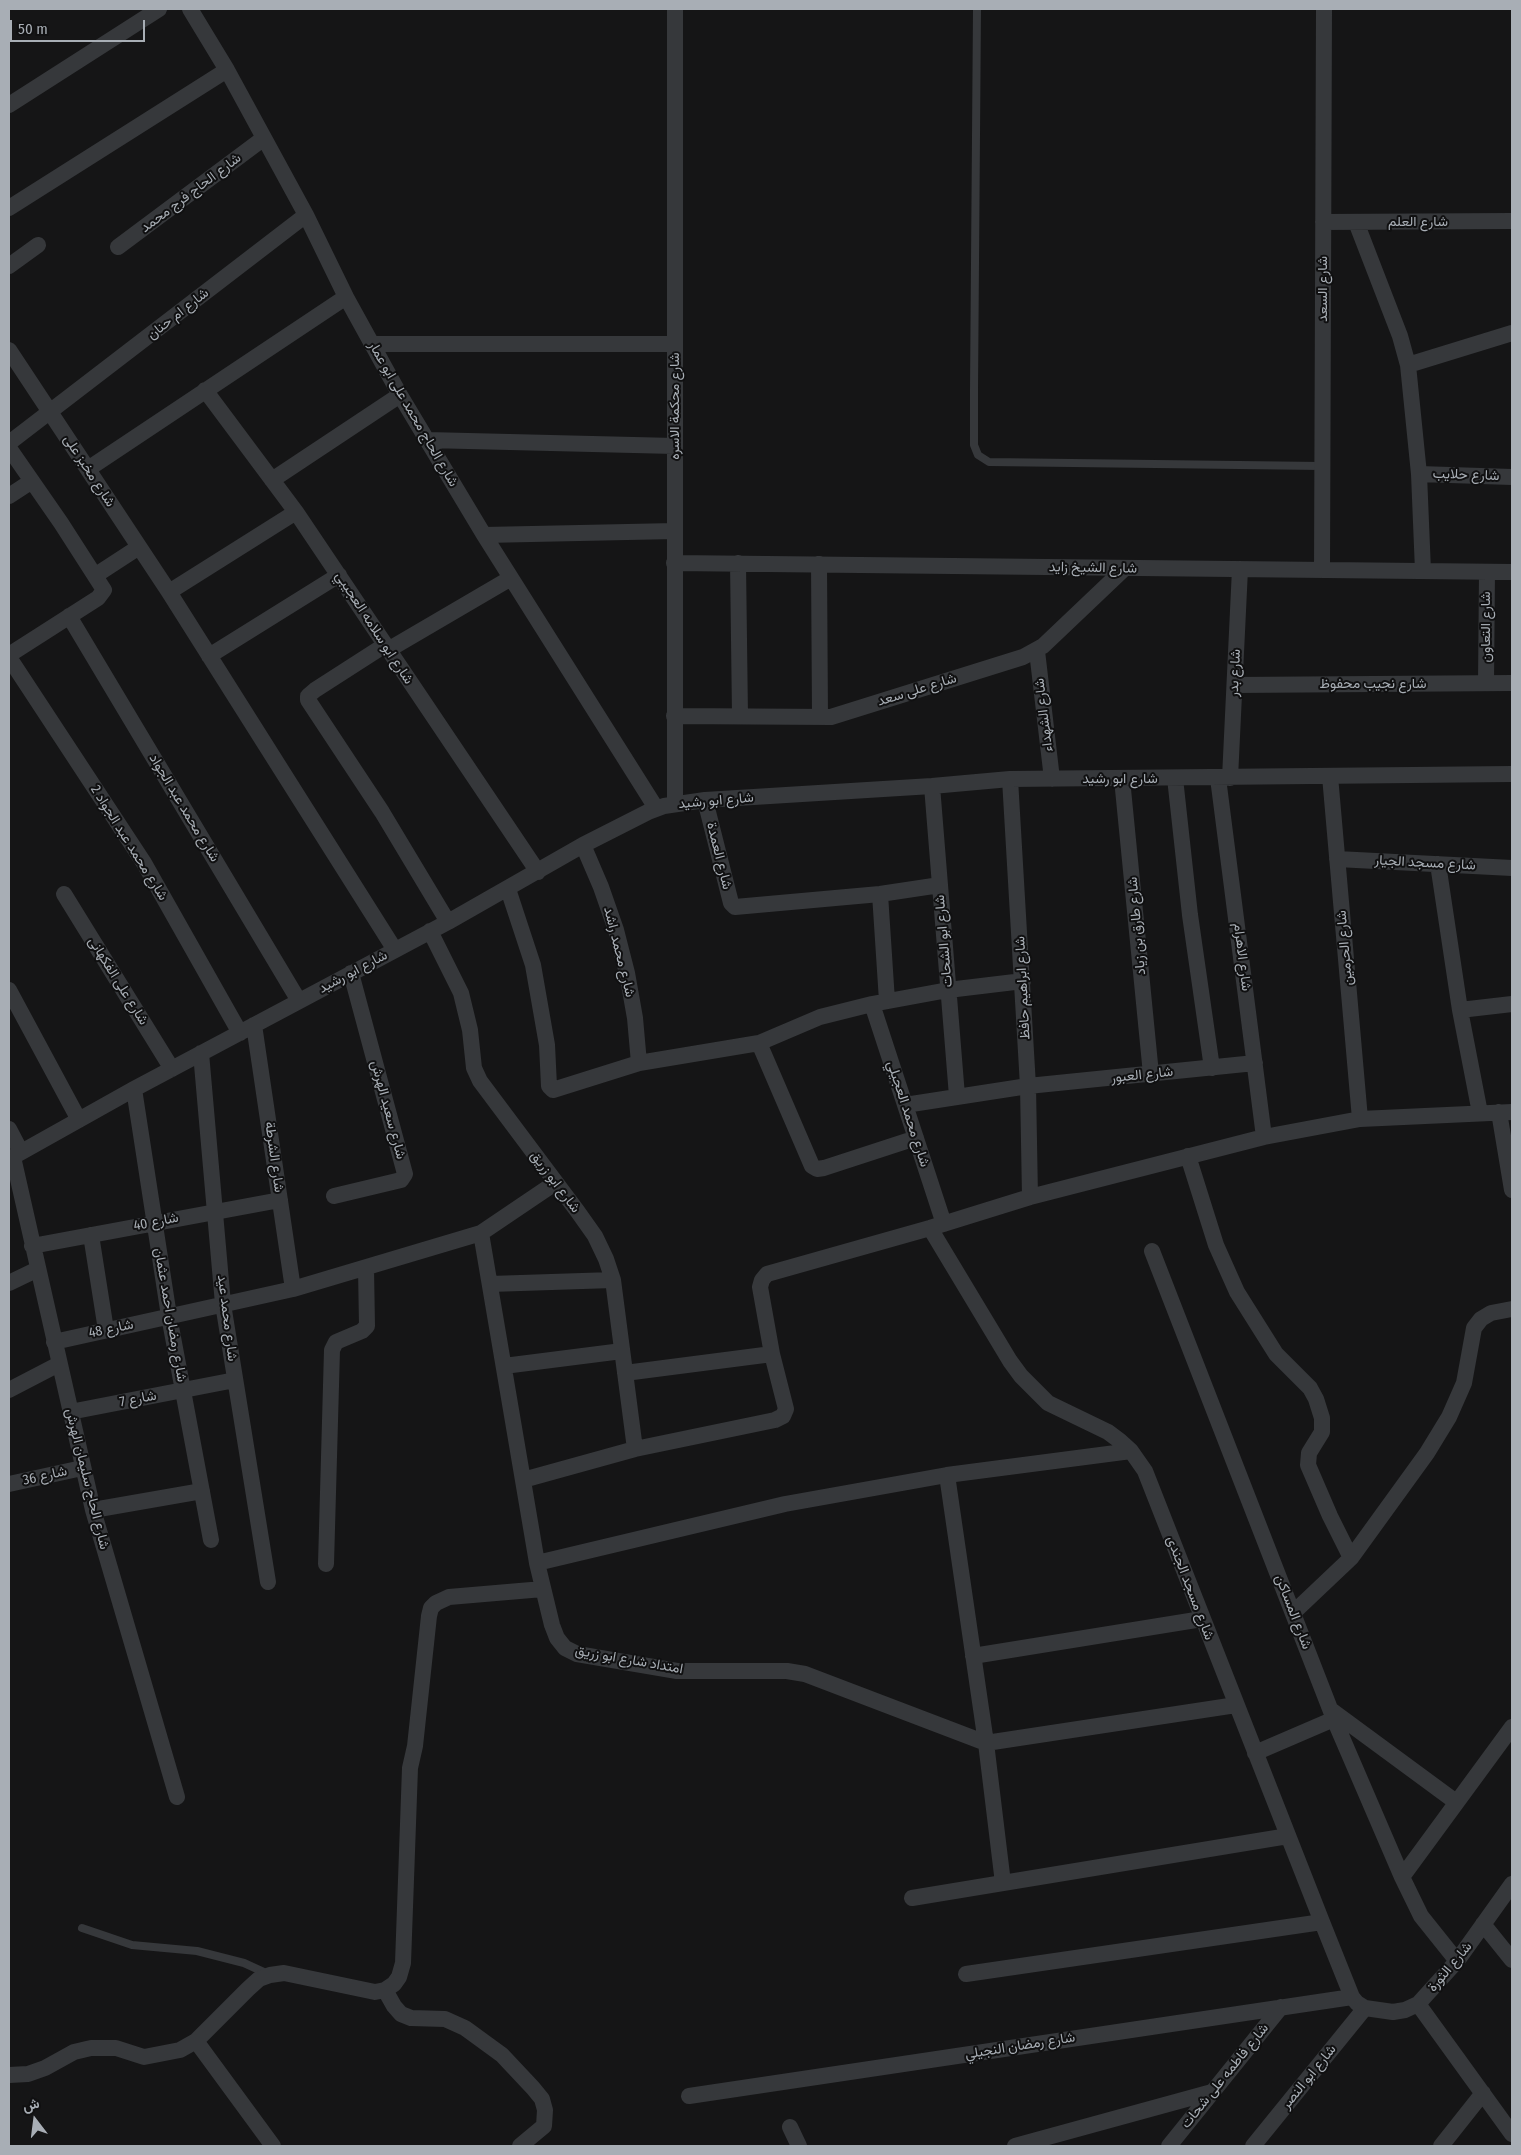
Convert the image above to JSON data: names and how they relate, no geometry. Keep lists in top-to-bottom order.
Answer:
{
  "streets": {
    "street": [
      "شارع الحاج فرج محمد",
      "شارع العلم",
      "شارع السعد",
      "شارع ام حنان",
      "شارع محكمة الاسره",
      "شارع الحاج محمد على ابو عمار",
      "شارع مخبز على",
      "شارع حلايب",
      "شارع الشيخ زايد",
      "شارع التعاون",
      "شارع ابو سلامه العجيبي",
      "شارع بدر",
      "شارع نجيب محفوظ",
      "شارع على سعد",
      "شارع الشهداء",
      "شارع ابو رشيد",
      "شارع محمد عبد الجواد",
      "شارع محمد عبد الجواد 2",
      "شارع العمدة",
      "شارع مسجد الجيار",
      "شارع طارق بن زياد",
      "شارع ابو الشحات",
      "شارع الحرمين",
      "شارع محمد راشد",
      "شارع الاهرام",
      "شارع على الفكهانى",
      "شارع ابراهيم حافظ",
      "شارع العبور",
      "شارع سعيد الهرش",
      "شارع محمد العجيلي",
      "شارع الشرطة",
      "شارع ابو زريق",
      "شارع 40",
      "شارع رمضان احمد عثمان",
      "شارع محمد عيد",
      "شارع 48",
      "شارع 7",
      "شارع 36",
      "شارع الحاج سليمان الهرش",
      "شارع مسجد الجندى",
      "شارع المساكن",
      "امتداد شارع ابو زريق",
      "شارع الثورة",
      "شارع رمضان النجيلي",
      "شارع فاطمه على شحات",
      "شارع ابو النصر"
    ]
  },
  "crossings": [
    ["شارع الحاج فرج محمد", "شارع الحاج محمد على ابو عمار"],
    ["شارع العلم", "شارع السعد"],
    ["شارع السعد", "شارع الشيخ زايد"],
    ["شارع ام حنان", "شارع الحاج محمد على ابو عمار"],
    ["شارع ام حنان", "شارع مخبز على"],
    ["شارع محكمة الاسره", "شارع الشيخ زايد"],
    ["شارع محكمة الاسره", "شارع على سعد"],
    ["شارع محكمة الاسره", "شارع ابو رشيد"],
    ["شارع الحاج محمد على ابو عمار", "شارع ابو رشيد"],
    ["شارع مخبز على", "شارع ابو رشيد"],
    ["شارع الشيخ زايد", "شارع التعاون"],
    ["شارع الشيخ زايد", "شارع بدر"],
    ["شارع الشيخ زايد", "شارع على سعد"],
    ["شارع التعاون", "شارع نجيب محفوظ"],
    ["شارع ابو سلامه العجيبي", "شارع ابو رشيد"],
    ["شارع بدر", "شارع نجيب محفوظ"],
    ["شارع بدر", "شارع ابو رشيد"],
    ["شارع بدر", "شارع الاهرام"],
    ["شارع على سعد", "شارع الشهداء"],
    ["شارع الشهداء", "شارع ابو رشيد"],
    ["شارع ابو رشيد", "شارع محمد عبد الجواد"],
    ["شارع ابو رشيد", "شارع محمد عبد الجواد 2"],
    ["شارع ابو رشيد", "شارع العمدة"],
    ["شارع ابو رشيد", "شارع طارق بن زياد"],
    ["شارع ابو رشيد", "شارع ابو الشحات"],
    ["شارع ابو رشيد", "شارع الحرمين"],
    ["شارع ابو رشيد", "شارع محمد راشد"],
    ["شارع ابو رشيد", "شارع الاهرام"],
    ["شارع ابو رشيد", "شارع على الفكهانى"],
    ["شارع ابو رشيد", "شارع ابراهيم حافظ"],
    ["شارع ابو رشيد", "شارع سعيد الهرش"],
    ["شارع ابو رشيد", "شارع الشرطة"],
    ["شارع ابو رشيد", "شارع ابو زريق"],
    ["شارع ابو رشيد", "شارع رمضان احمد عثمان"],
    ["شارع ابو رشيد", "شارع محمد عيد"],
    ["شارع ابو رشيد", "شارع الحاج سليمان الهرش"],
    ["شارع العمدة", "شارع محمد العجيلي"],
    ["شارع مسجد الجيار", "شارع الحرمين"],
    ["شارع طارق بن زياد", "شارع العبور"],
    ["شارع ابو الشحات", "شارع العبور"],
    ["شارع الاهرام", "شارع العبور"],
    ["شارع ابراهيم حافظ", "شارع العبور"],
    ["شارع العبور", "شارع محمد العجيلي"],
    ["شارع محمد العجيلي", "شارع مسجد الجندى"],
    ["شارع الشرطة", "شارع 40"],
    ["شارع الشرطة", "شارع 48"],
    ["شارع ابو زريق", "شارع 48"],
    ["شارع 40", "شارع رمضان احمد عثمان"],
    ["شارع 40", "شارع محمد عيد"],
    ["شارع 40", "شارع الحاج سليمان الهرش"],
    ["شارع رمضان احمد عثمان", "شارع 48"],
    ["شارع رمضان احمد عثمان", "شارع 7"],
    ["شارع محمد عيد", "شارع 48"],
    ["شارع محمد عيد", "شارع 7"],
    ["شارع 48", "شارع الحاج سليمان الهرش"],
    ["شارع 48", "امتداد شارع ابو زريق"],
    ["شارع 7", "شارع الحاج سليمان الهرش"],
    ["شارع 36", "شارع الحاج سليمان الهرش"],
    ["شارع مسجد الجندى", "شارع الثورة"],
    ["شارع مسجد الجندى", "شارع رمضان النجيلي"],
    ["شارع مسجد الجندى", "شارع ابو النصر"],
    ["شارع المساكن", "شارع الثورة"],
    ["شارع الثورة", "شارع ابو النصر"],
    ["شارع رمضان النجيلي", "شارع فاطمه على شحات"]
  ],
  "scale_bar": "50 m",
  "north": "top"
}
